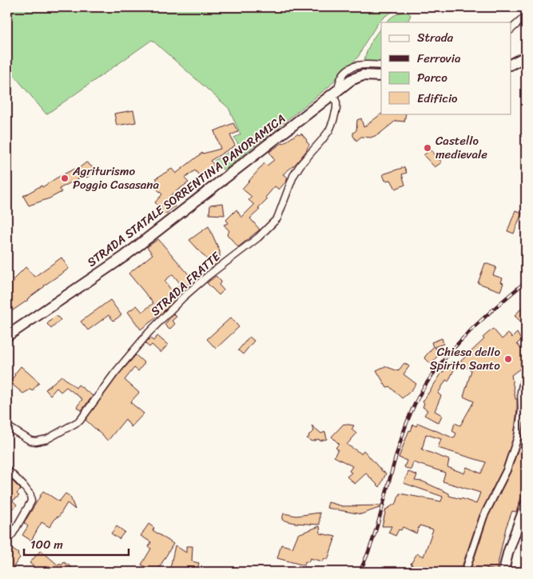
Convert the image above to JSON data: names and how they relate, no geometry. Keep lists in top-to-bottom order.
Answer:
{
  "streets": {
    "main road": ["STRADA STATALE SORRENTINA PANORAMICA"],
    "street": ["STRADA FRATTE"]
  },
  "crossings": [
    ["STRADA STATALE SORRENTINA PANORAMICA", "STRADA FRATTE"]
  ],
  "places": ["Castello medievale", "Agriturismo Poggio Casasana", "Chiesa dello Spirito Santo"],
  "legend": [
    "Strada",
    "Ferrovia",
    "Parco",
    "Edificio"
  ],
  "scale_bar": "100 m"
}
